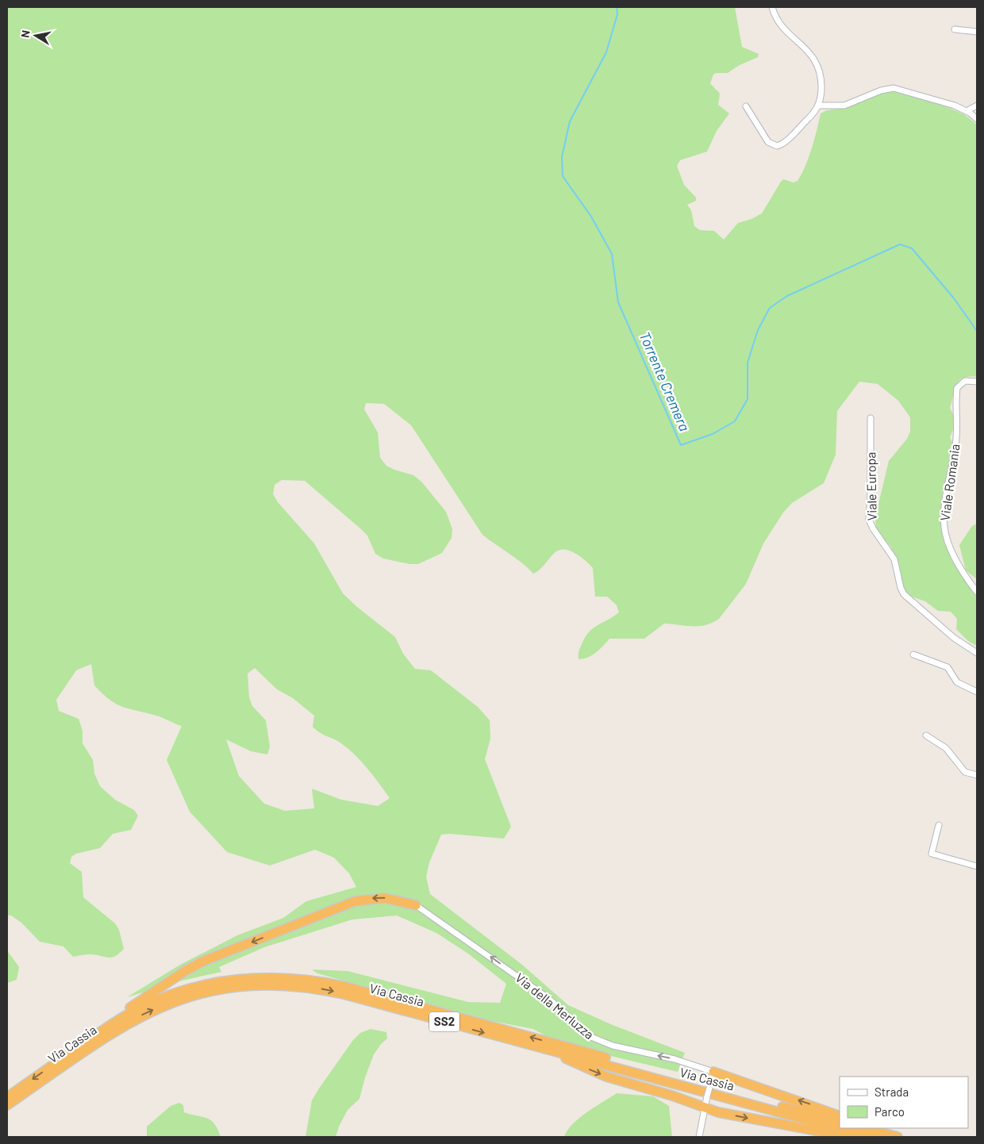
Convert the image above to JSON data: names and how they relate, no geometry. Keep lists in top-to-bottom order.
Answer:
{
  "streets": {
    "highway": ["Via Cassia", "SS2"],
    "street": ["Viale Romania", "Viale Europa", "Via della Merluzza"]
  },
  "one_way": ["Via della Merluzza"],
  "water": ["Torrente Cremera"],
  "legend": ["Strada", "Parco"],
  "north": "left"
}
